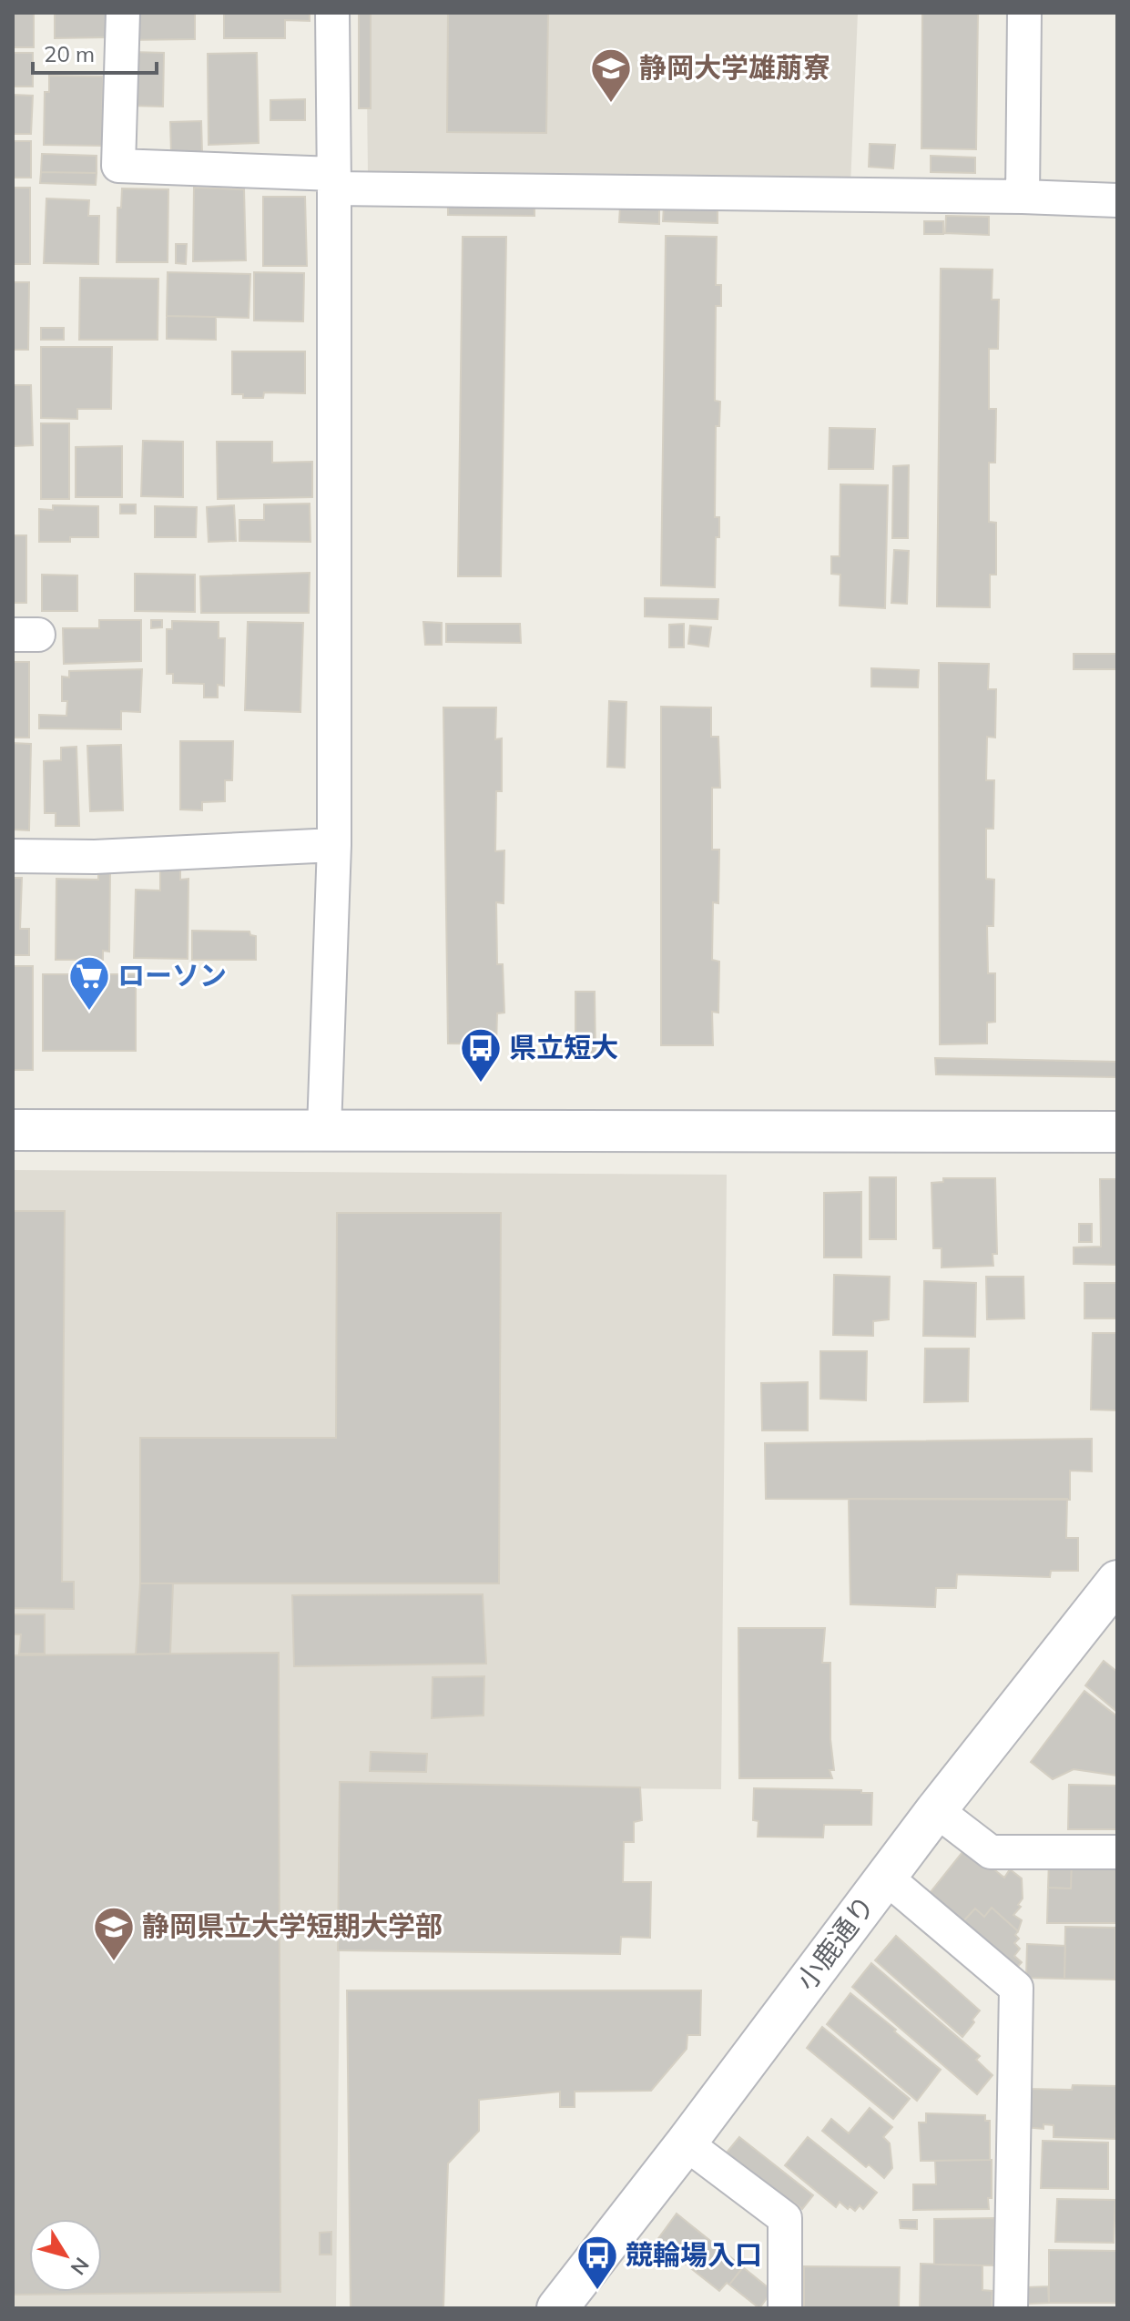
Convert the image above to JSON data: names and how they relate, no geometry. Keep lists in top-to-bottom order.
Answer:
{
  "streets": {
    "street": ["小鹿通り"]
  },
  "places": {
    "school or university": ["静岡大学雄萠寮", "静岡県立大学短期大学部"],
    "supermarket": ["ローソン"],
    "bus stop": ["県立短大", "競輪場入口"]
  },
  "scale_bar": "20 m",
  "north": "bottom right"
}
